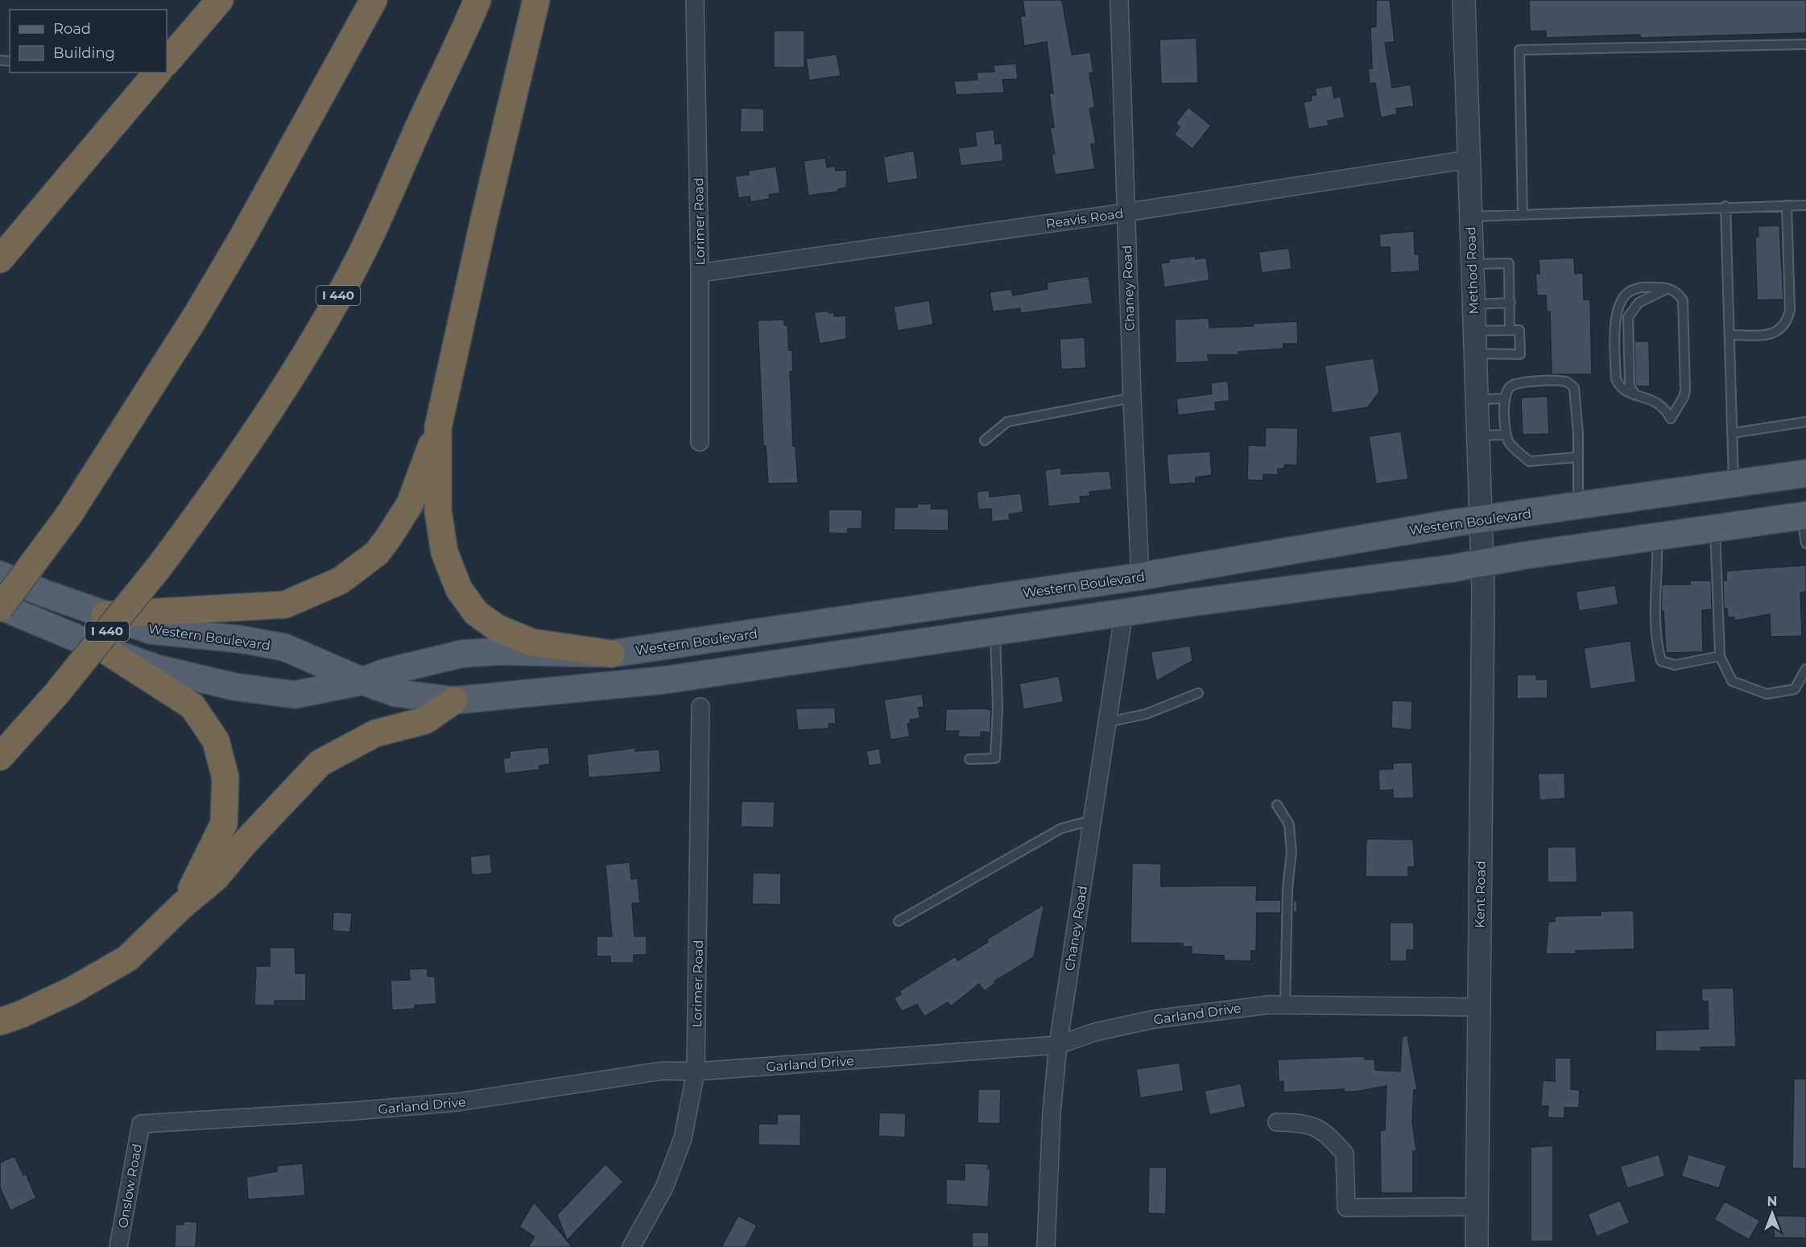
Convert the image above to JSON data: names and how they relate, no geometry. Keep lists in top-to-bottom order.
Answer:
{
  "streets": {
    "highway": ["I 440"],
    "main road": ["Western Boulevard"],
    "street": [
      "Reavis Road",
      "Lorimer Road",
      "Method Road",
      "Chaney Road",
      "Kent Road",
      "Garland Drive",
      "Onslow Road"
    ]
  },
  "crossings": [
    ["Reavis Road", "Lorimer Road"],
    ["Reavis Road", "Method Road"],
    ["Reavis Road", "Chaney Road"],
    ["Lorimer Road", "Garland Drive"],
    ["Method Road", "Western Boulevard"],
    ["Method Road", "Kent Road"],
    ["Chaney Road", "Western Boulevard"],
    ["Chaney Road", "Garland Drive"],
    ["Western Boulevard", "Kent Road"],
    ["Kent Road", "Garland Drive"],
    ["Garland Drive", "Onslow Road"]
  ],
  "legend": ["Road", "Building"],
  "north": "top"
}
